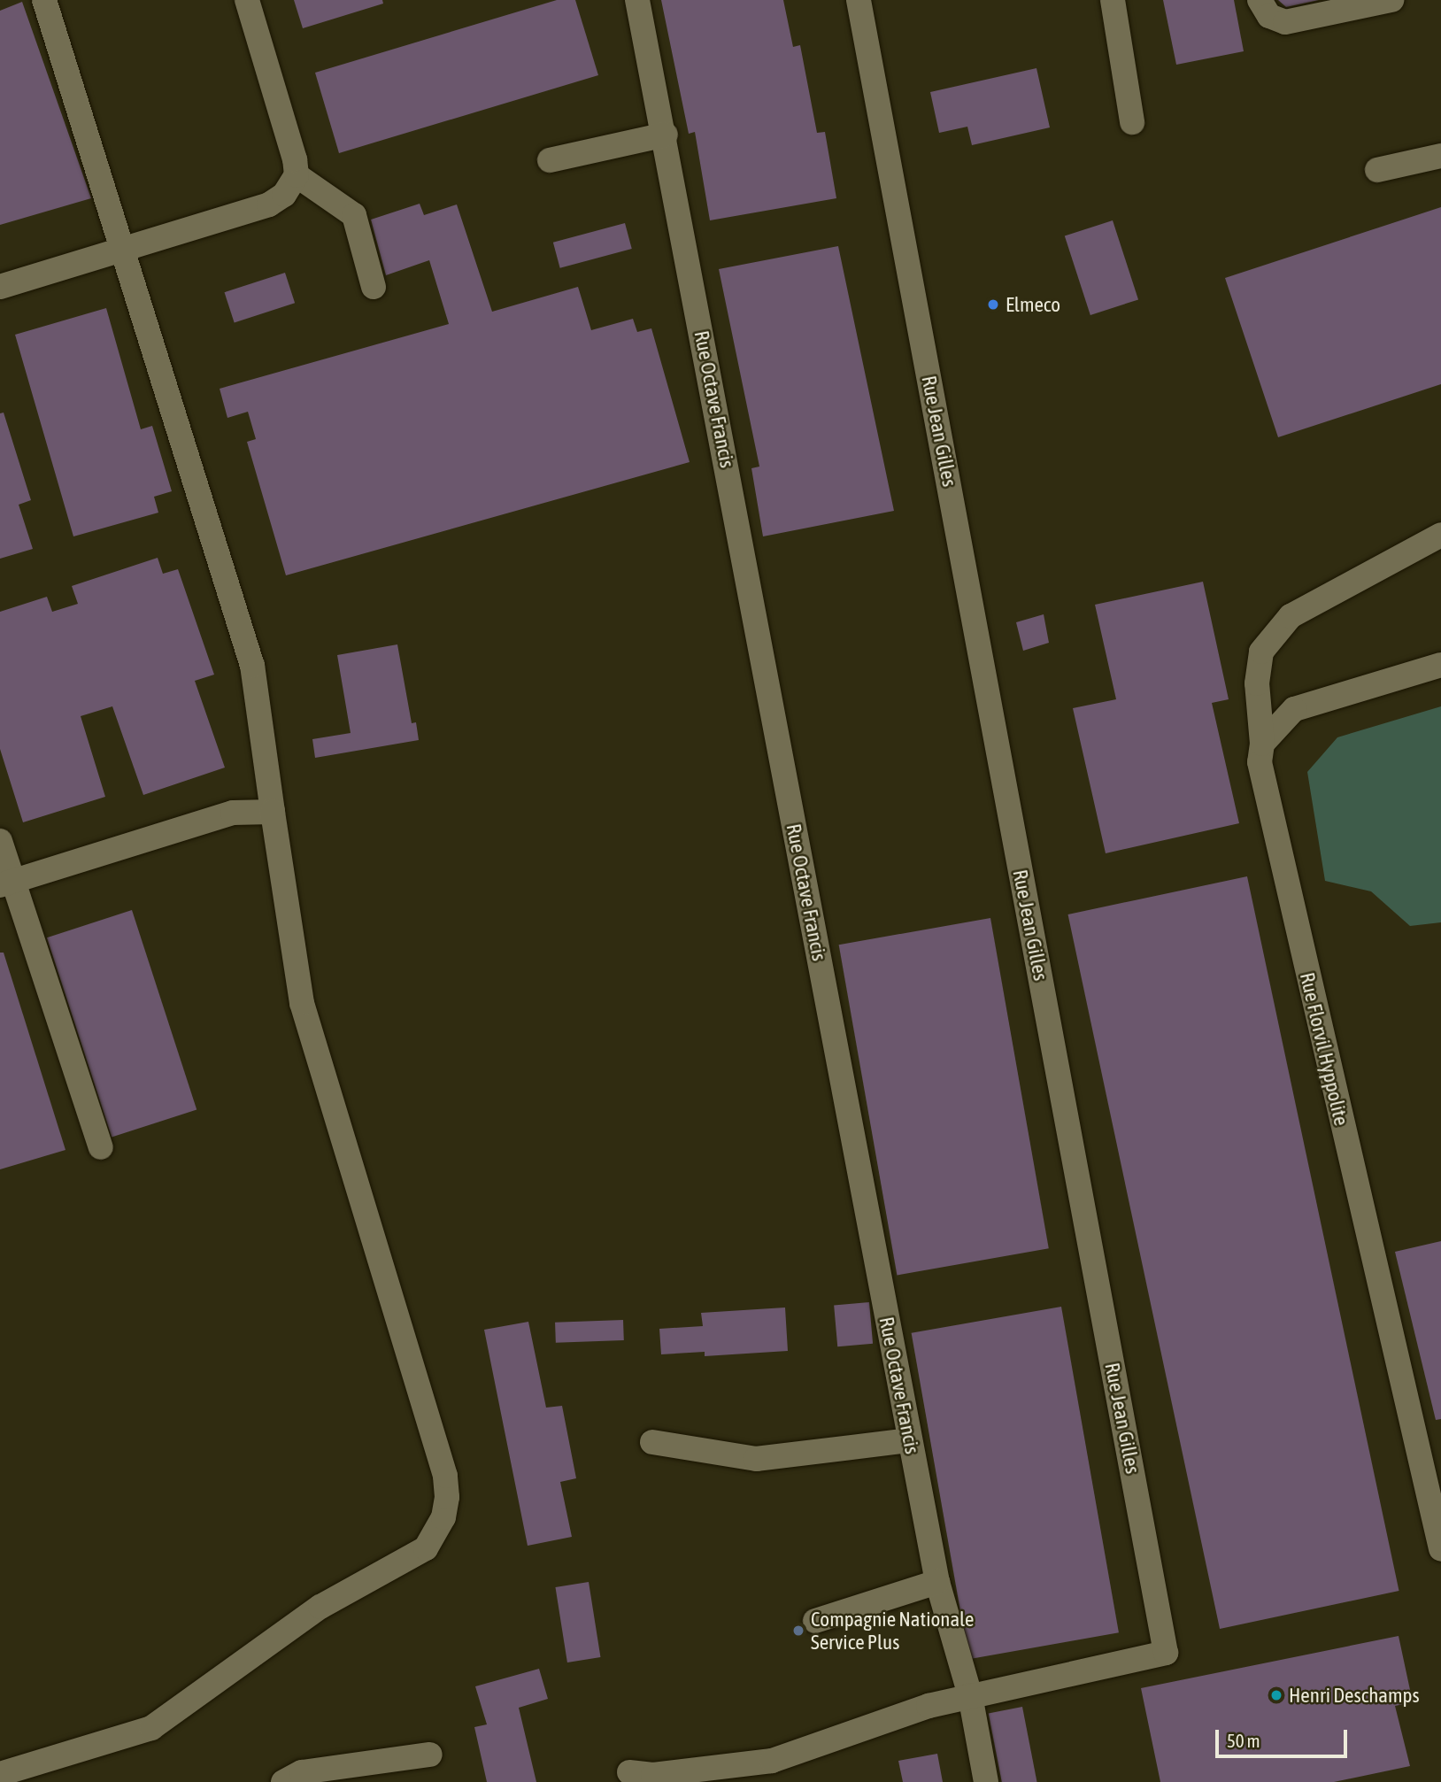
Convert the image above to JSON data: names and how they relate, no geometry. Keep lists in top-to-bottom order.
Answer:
{
  "streets": {
    "street": ["Rue Octave Francis", "Rue Jean Gilles", "Rue Florvil Hyppolite"]
  },
  "crossings": [
    ["Rue Octave Francis", "Rue Jean Gilles"]
  ],
  "places": ["Elmeco", "Compagnie Nationale Service Plus", "Henri Deschamps"],
  "scale_bar": "50 m"
}
